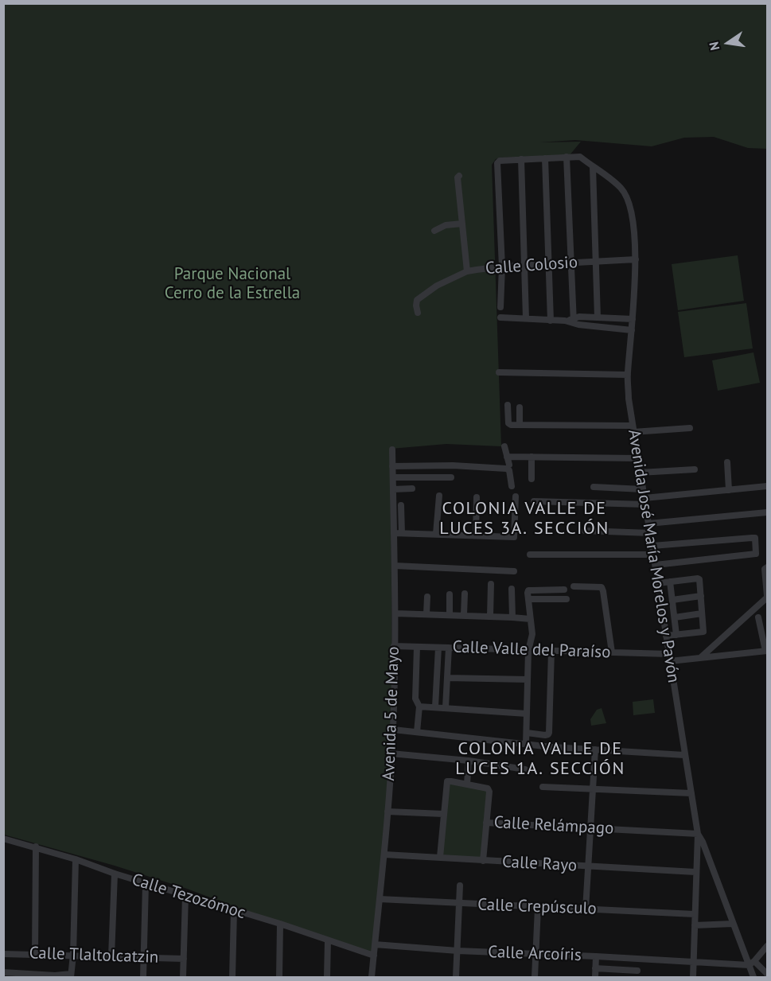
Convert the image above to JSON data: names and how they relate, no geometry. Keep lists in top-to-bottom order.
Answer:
{
  "streets": {
    "street": [
      "Calle Colosio",
      "Avenida José María Morelos y Pavón",
      "Calle Valle del Paraíso",
      "Avenida 5 de Mayo",
      "Calle Relámpago",
      "Calle Rayo",
      "Calle Tezozómoc",
      "Calle Crepúsculo",
      "Calle Arcoíris",
      "Calle Tlaltolcatzin"
    ]
  },
  "crossings": [
    ["Calle Colosio", "Avenida José María Morelos y Pavón"],
    ["Avenida José María Morelos y Pavón", "Calle Valle del Paraíso"],
    ["Avenida José María Morelos y Pavón", "Calle Relámpago"],
    ["Avenida José María Morelos y Pavón", "Calle Rayo"],
    ["Avenida José María Morelos y Pavón", "Calle Crepúsculo"],
    ["Avenida José María Morelos y Pavón", "Calle Arcoíris"],
    ["Calle Valle del Paraíso", "Avenida 5 de Mayo"],
    ["Avenida 5 de Mayo", "Calle Rayo"],
    ["Avenida 5 de Mayo", "Calle Tezozómoc"],
    ["Avenida 5 de Mayo", "Calle Crepúsculo"],
    ["Avenida 5 de Mayo", "Calle Arcoíris"]
  ],
  "districts": ["COLONIA VALLE DE LUCES 3A. SECCIÓN", "COLONIA VALLE DE LUCES 1A. SECCIÓN"],
  "parks": ["Parque Nacional Cerro de la Estrella"],
  "north": "left"
}
